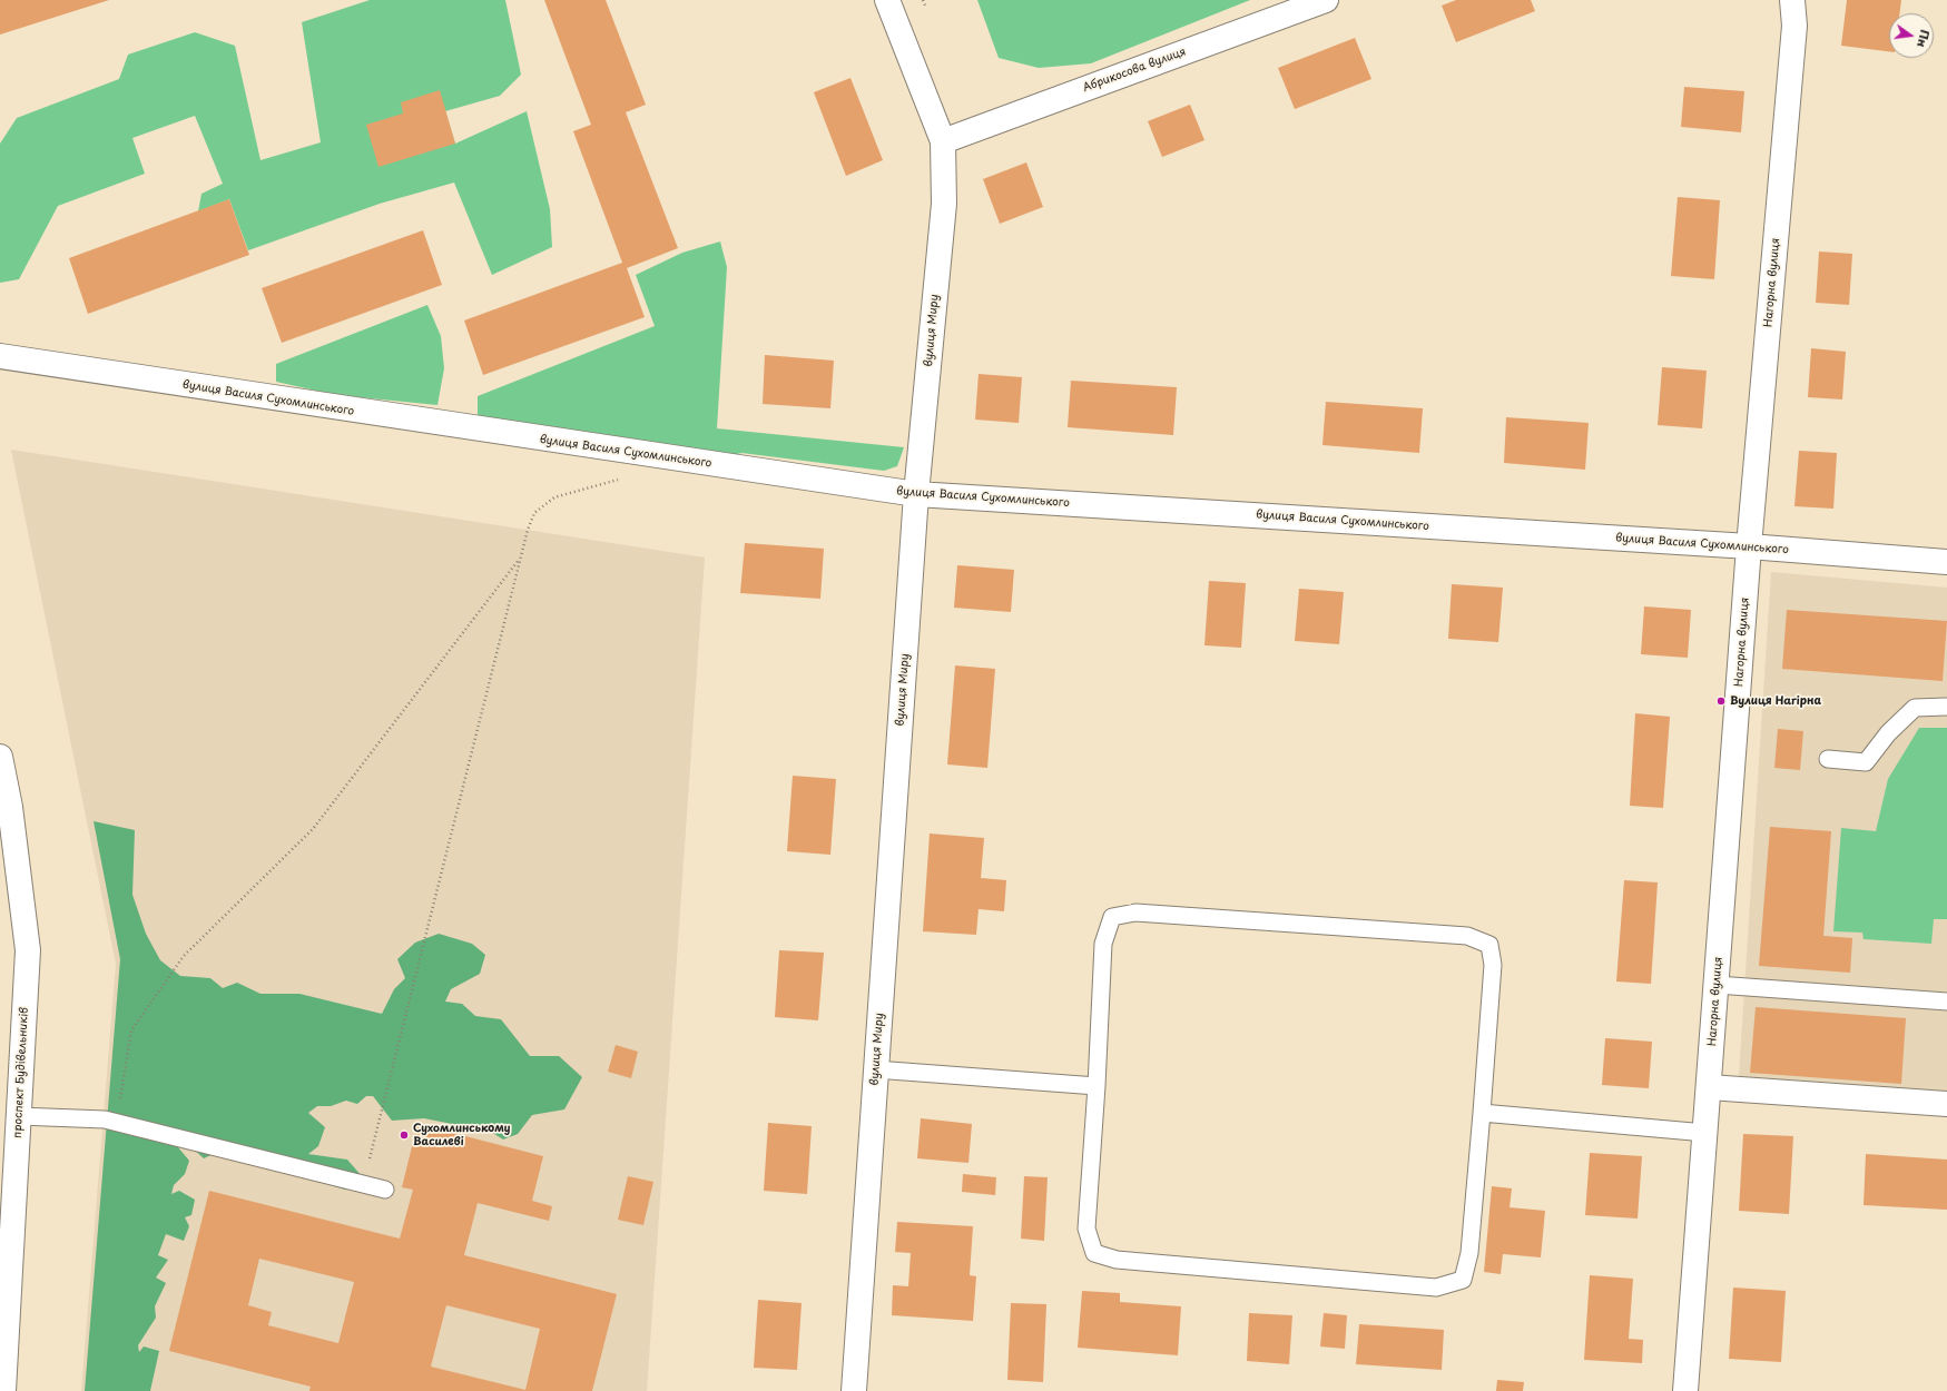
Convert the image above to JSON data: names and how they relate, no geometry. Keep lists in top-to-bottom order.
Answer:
{
  "streets": {
    "street": [
      "Абрикосова вулиця",
      "Нагорна вулиця",
      "вулиця Миру",
      "вулиця Василя Сухомлинського",
      "проспект Будівельників"
    ]
  },
  "crossings": [
    ["Абрикосова вулиця", "вулиця Миру"],
    ["Нагорна вулиця", "вулиця Василя Сухомлинського"],
    ["вулиця Миру", "вулиця Василя Сухомлинського"]
  ],
  "places": ["Вулиця Нагірна", "Сухомлинському Василеві"],
  "north": "right"
}
